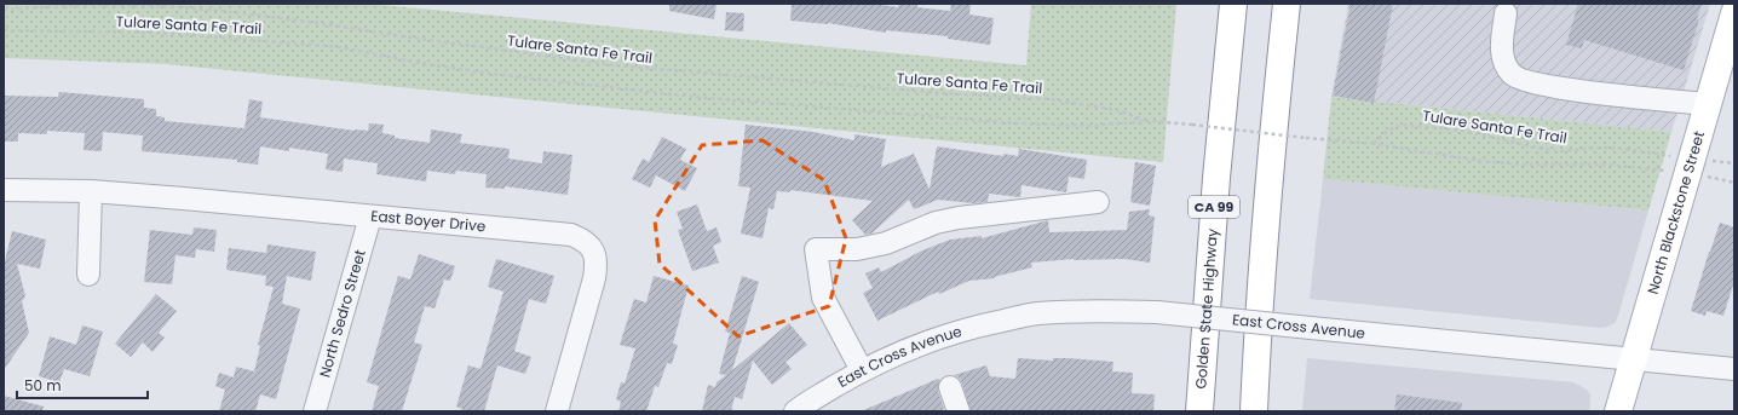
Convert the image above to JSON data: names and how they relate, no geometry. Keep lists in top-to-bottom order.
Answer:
{
  "streets": {
    "main road": ["CA 99", "North Blackstone Street", "Golden State Highway"],
    "street": ["East Boyer Drive", "North Sedro Street", "East Cross Avenue"],
    "path": ["Tulare Santa Fe Trail"]
  },
  "crossings": [
    ["Tulare Santa Fe Trail", "North Blackstone Street"],
    ["North Blackstone Street", "East Cross Avenue"],
    ["East Boyer Drive", "North Sedro Street"]
  ],
  "scale_bar": "50 m"
}
